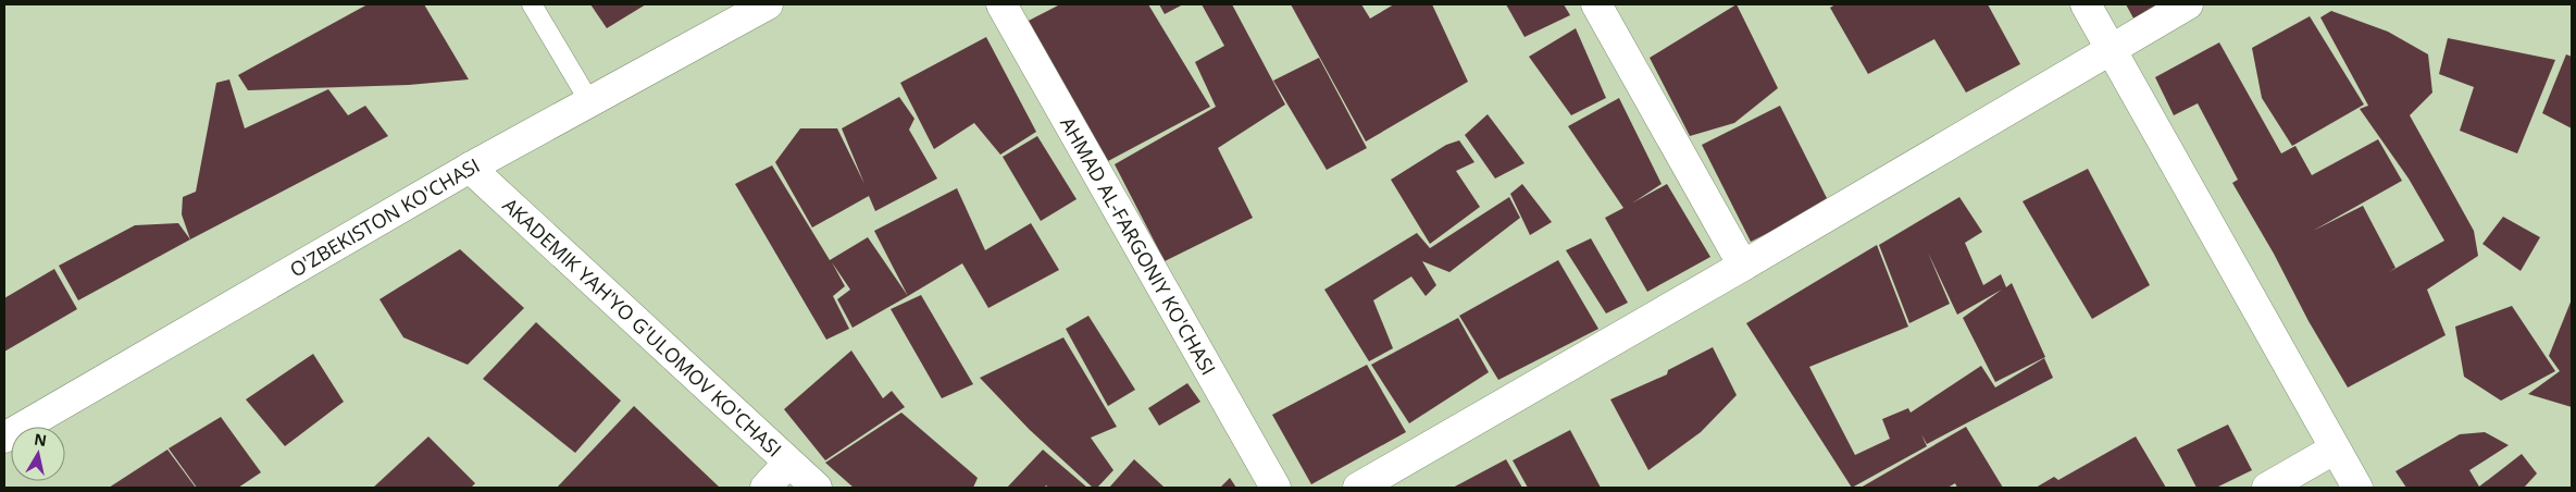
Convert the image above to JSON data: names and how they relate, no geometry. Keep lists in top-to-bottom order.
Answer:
{
  "streets": {
    "street": ["O'ZBEKISTON KO'CHASI", "AHMAD AL-FARGONIY KO'CHASI", "AKADEMIK YAH'YO G'ULOMOV KO'CHASI"]
  },
  "crossings": [
    ["O'ZBEKISTON KO'CHASI", "AKADEMIK YAH'YO G'ULOMOV KO'CHASI"]
  ],
  "north": "top"
}
